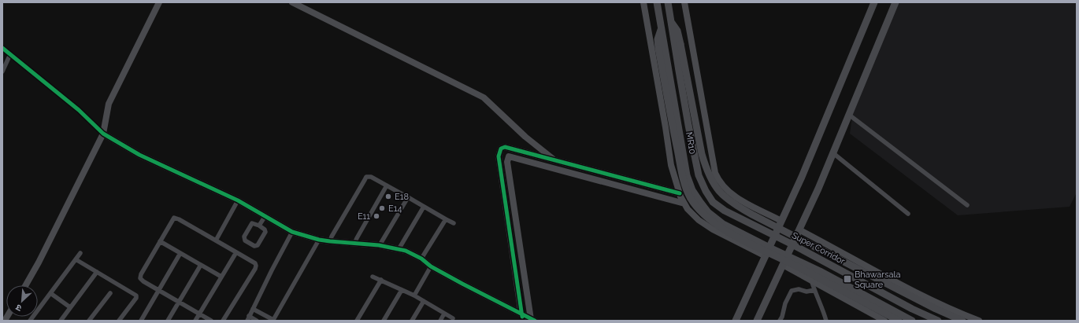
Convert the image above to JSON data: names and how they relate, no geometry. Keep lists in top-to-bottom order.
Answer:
{
  "streets": {
    "main road": ["MR10", "Super Corridor"]
  },
  "crossings": [
    ["MR10", "Super Corridor"]
  ],
  "places": {
    "other": ["E18", "E14", "E11"],
    "transit": ["Bhawarsala Square"]
  },
  "north": "bottom left"
}
